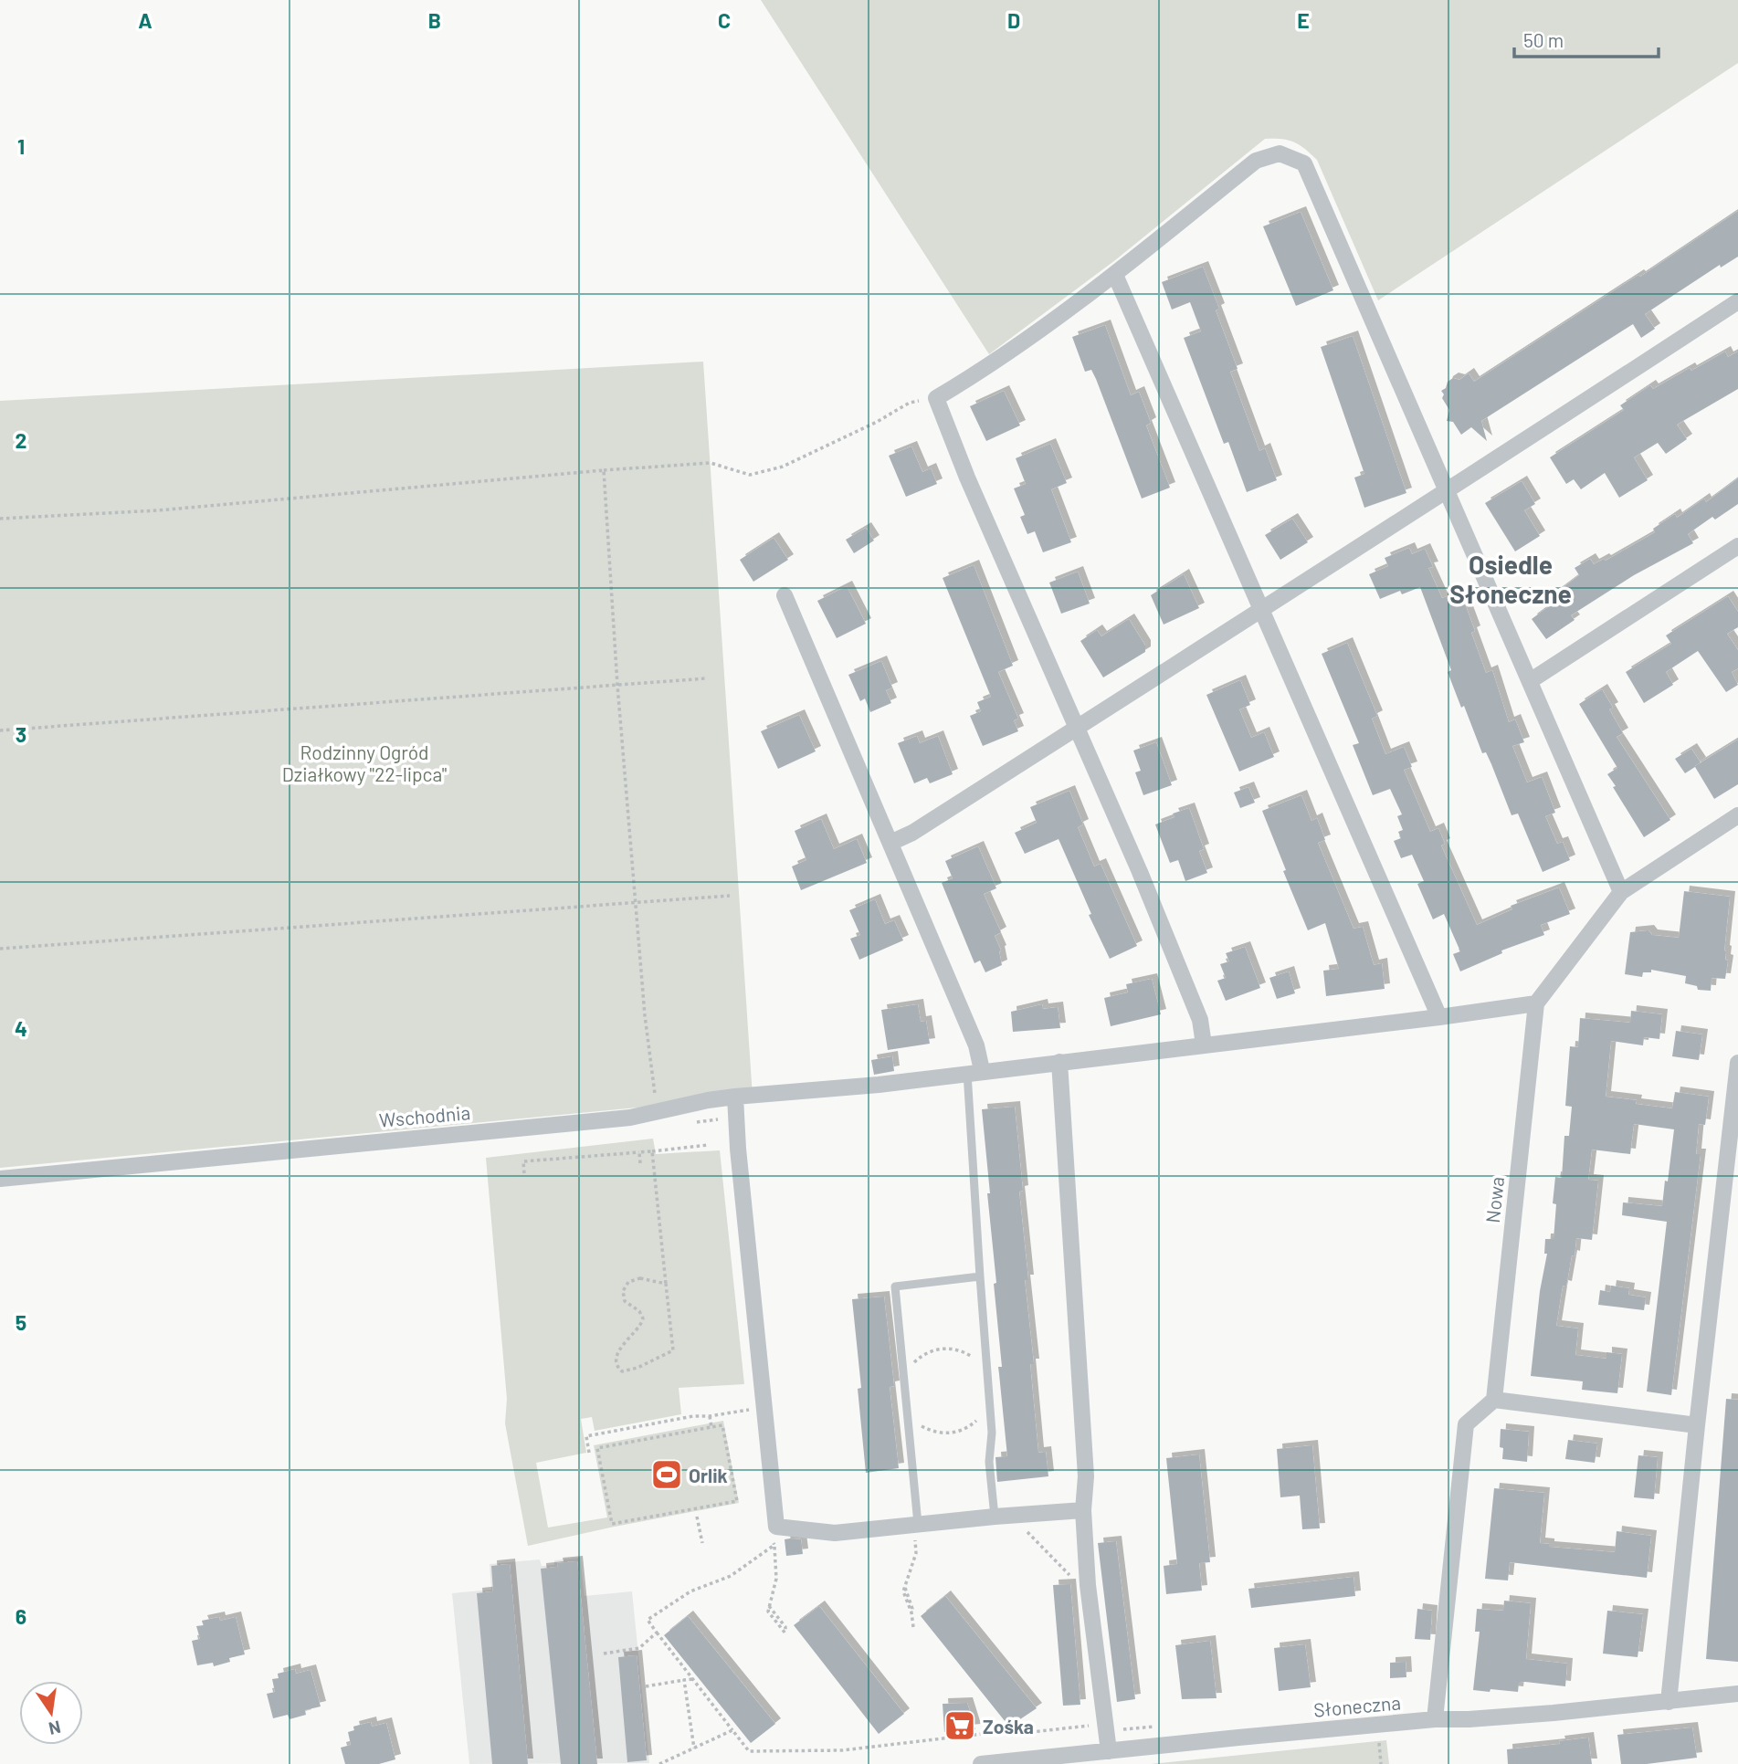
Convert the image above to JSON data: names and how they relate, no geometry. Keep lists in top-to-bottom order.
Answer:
{
  "streets": {
    "street": ["Wschodnia", "Nowa", "Słoneczna"]
  },
  "crossings": [
    ["Wschodnia", "Nowa"]
  ],
  "districts": ["Osiedle Słoneczne"],
  "parks": ["Rodzinny Ogród Działkowy \"22-lipca\""],
  "places": {
    "sports": ["Orlik"],
    "supermarket": ["Zośka"]
  },
  "scale_bar": "50 m",
  "north": "bottom",
  "grid": {
    "columns": [
      "A",
      "B",
      "C",
      "D",
      "E"
    ],
    "rows": [
      "1",
      "2",
      "3",
      "4",
      "5",
      "6"
    ]
  }
}
